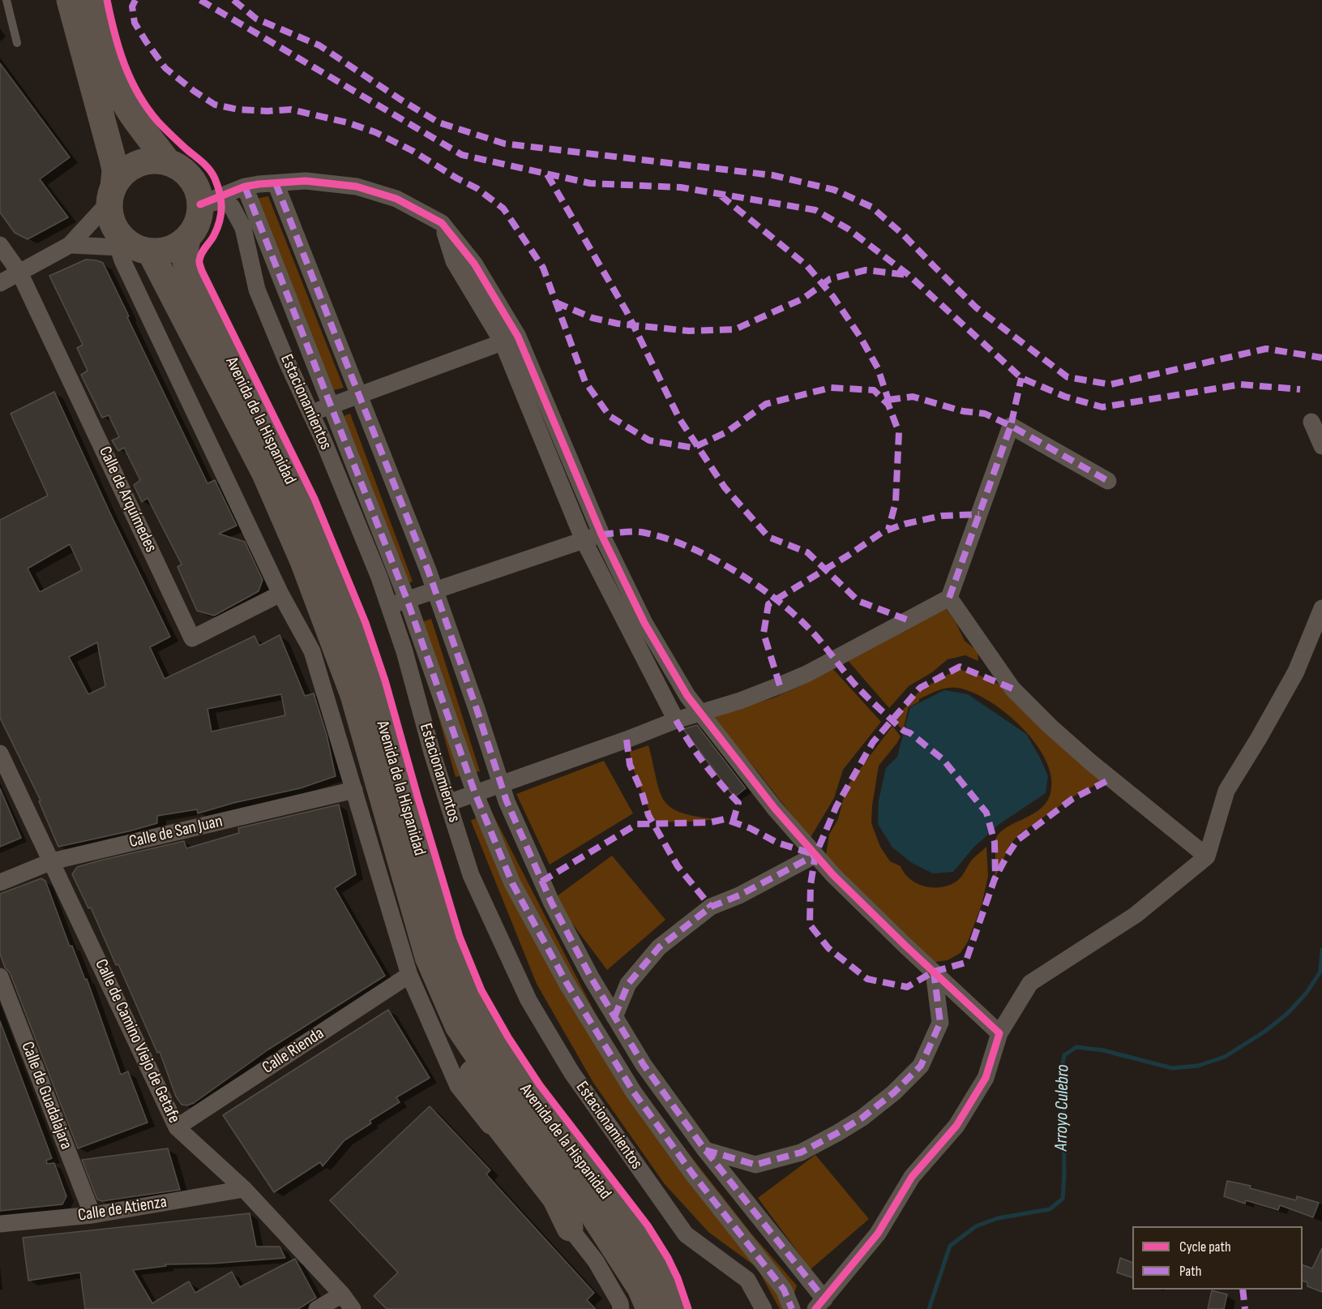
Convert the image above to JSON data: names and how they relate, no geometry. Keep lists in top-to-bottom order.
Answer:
{
  "streets": {
    "main road": ["Avenida de la Hispanidad"],
    "street": [
      "Estacionamientos",
      "Calle de Arquímedes",
      "Calle de San Juan",
      "Calle de Camino Viejo de Getafe",
      "Calle Rienda",
      "Calle de Guadalajara",
      "Calle de Atienza"
    ]
  },
  "crossings": [
    ["Estacionamientos", "Avenida de la Hispanidad"],
    ["Calle de San Juan", "Calle de Camino Viejo de Getafe"],
    ["Calle de Camino Viejo de Getafe", "Calle Rienda"],
    ["Calle de Camino Viejo de Getafe", "Calle de Atienza"],
    ["Calle de Guadalajara", "Calle de Atienza"]
  ],
  "water": ["Arroyo Culebro"],
  "legend": ["Cycle path", "Path"]
}
